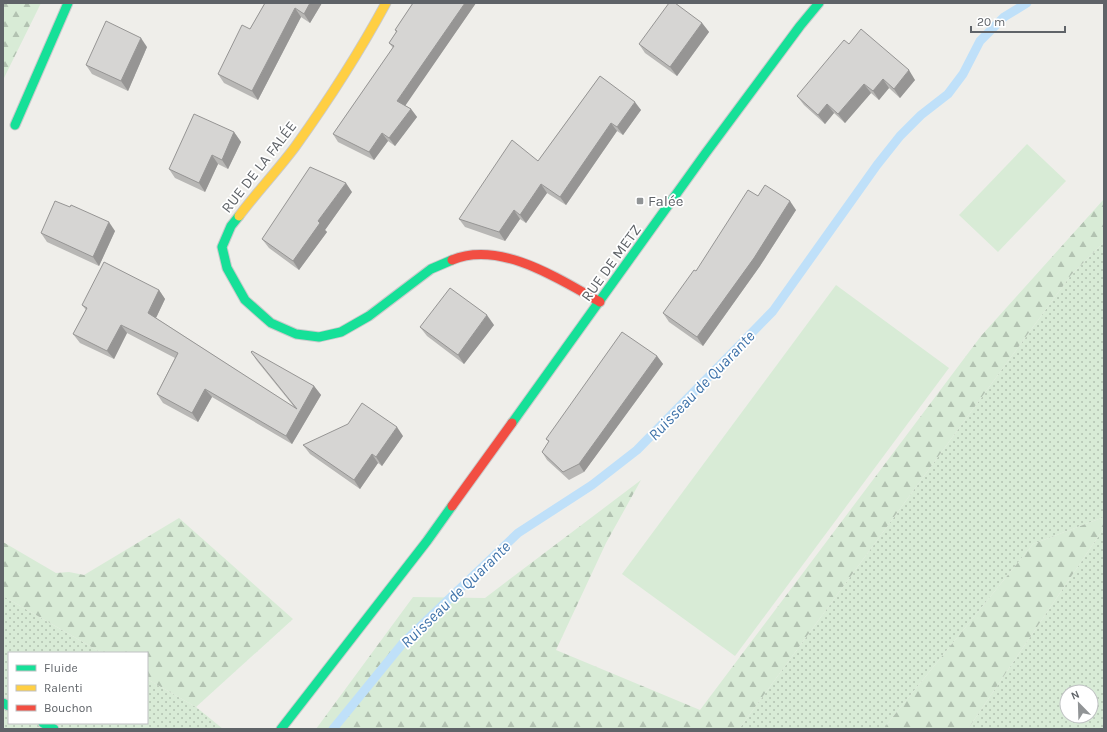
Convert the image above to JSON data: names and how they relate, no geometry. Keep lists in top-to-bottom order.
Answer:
{
  "streets": {
    "main road": ["RUE DE LA FALÉE", "RUE DE METZ"]
  },
  "crossings": [
    ["RUE DE LA FALÉE", "RUE DE METZ"]
  ],
  "water": ["Ruisseau de Quarante"],
  "places": {
    "transit": ["Falée"]
  },
  "legend": ["Fluide", "Ralenti", "Bouchon"],
  "scale_bar": "20 m",
  "north": "top left"
}
